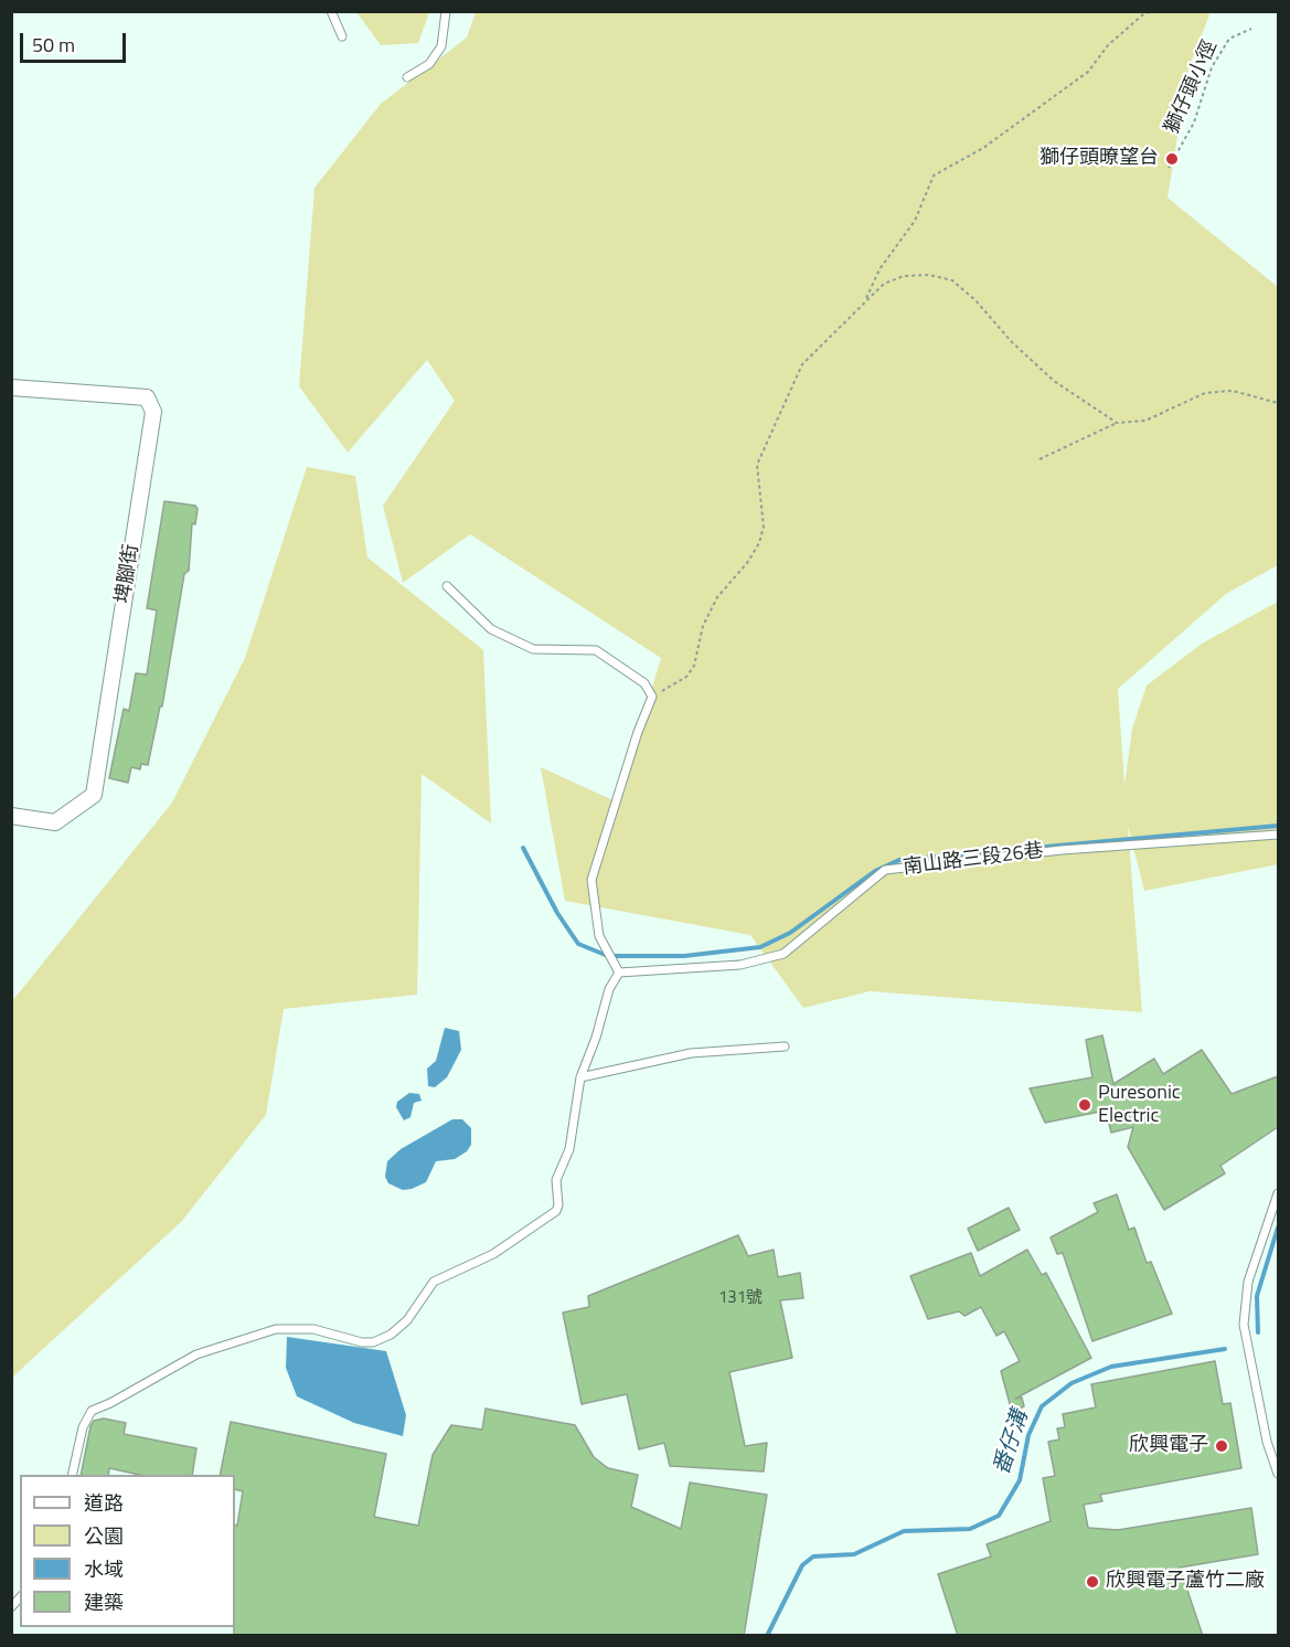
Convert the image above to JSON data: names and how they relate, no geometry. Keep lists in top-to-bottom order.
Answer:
{
  "streets": {
    "street": ["埤腳街"],
    "lane": ["南山路三段26巷"],
    "path": ["獅仔頭小徑"]
  },
  "water": ["番仔溝"],
  "places": [
    "獅仔頭暸望台",
    "Puresonic Electric",
    "欣興電子",
    "欣興電子蘆竹二廠"
  ],
  "house_numbers": ["131號"],
  "legend": [
    "道路",
    "公園",
    "水域",
    "建築"
  ],
  "scale_bar": "50 m"
}
